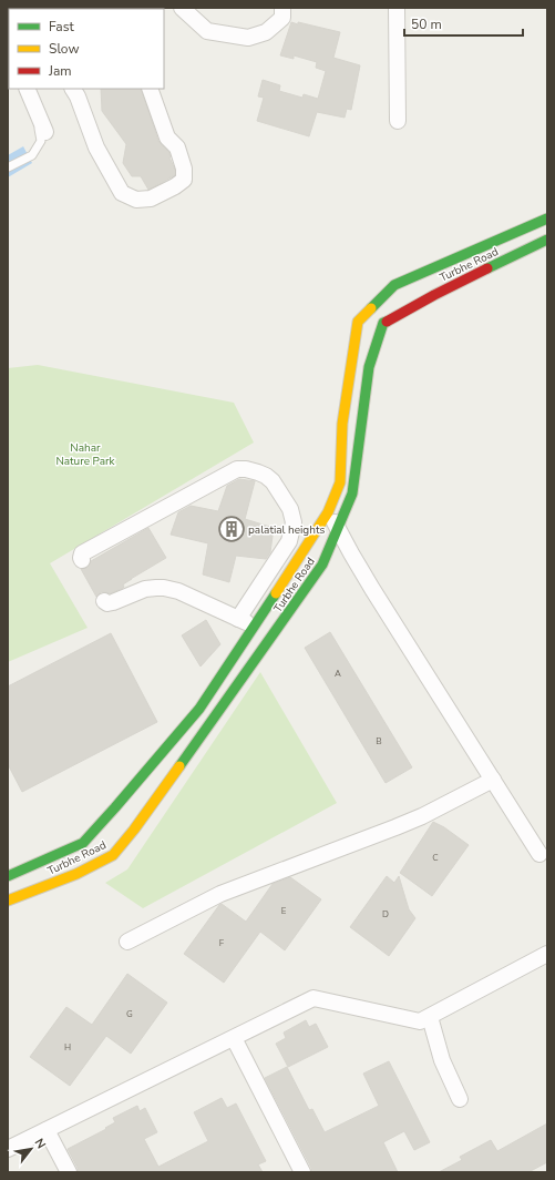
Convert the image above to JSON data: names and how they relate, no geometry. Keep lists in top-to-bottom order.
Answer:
{
  "streets": {
    "street": ["Turbhe Road"]
  },
  "parks": ["Nahar Nature Park"],
  "places": {
    "building": ["palatial heights"]
  },
  "house_numbers": [
    "A",
    "B",
    "C",
    "E",
    "D",
    "F",
    "G",
    "H"
  ],
  "legend": ["Fast", "Slow", "Jam"],
  "scale_bar": "50 m",
  "north": "top right"
}
